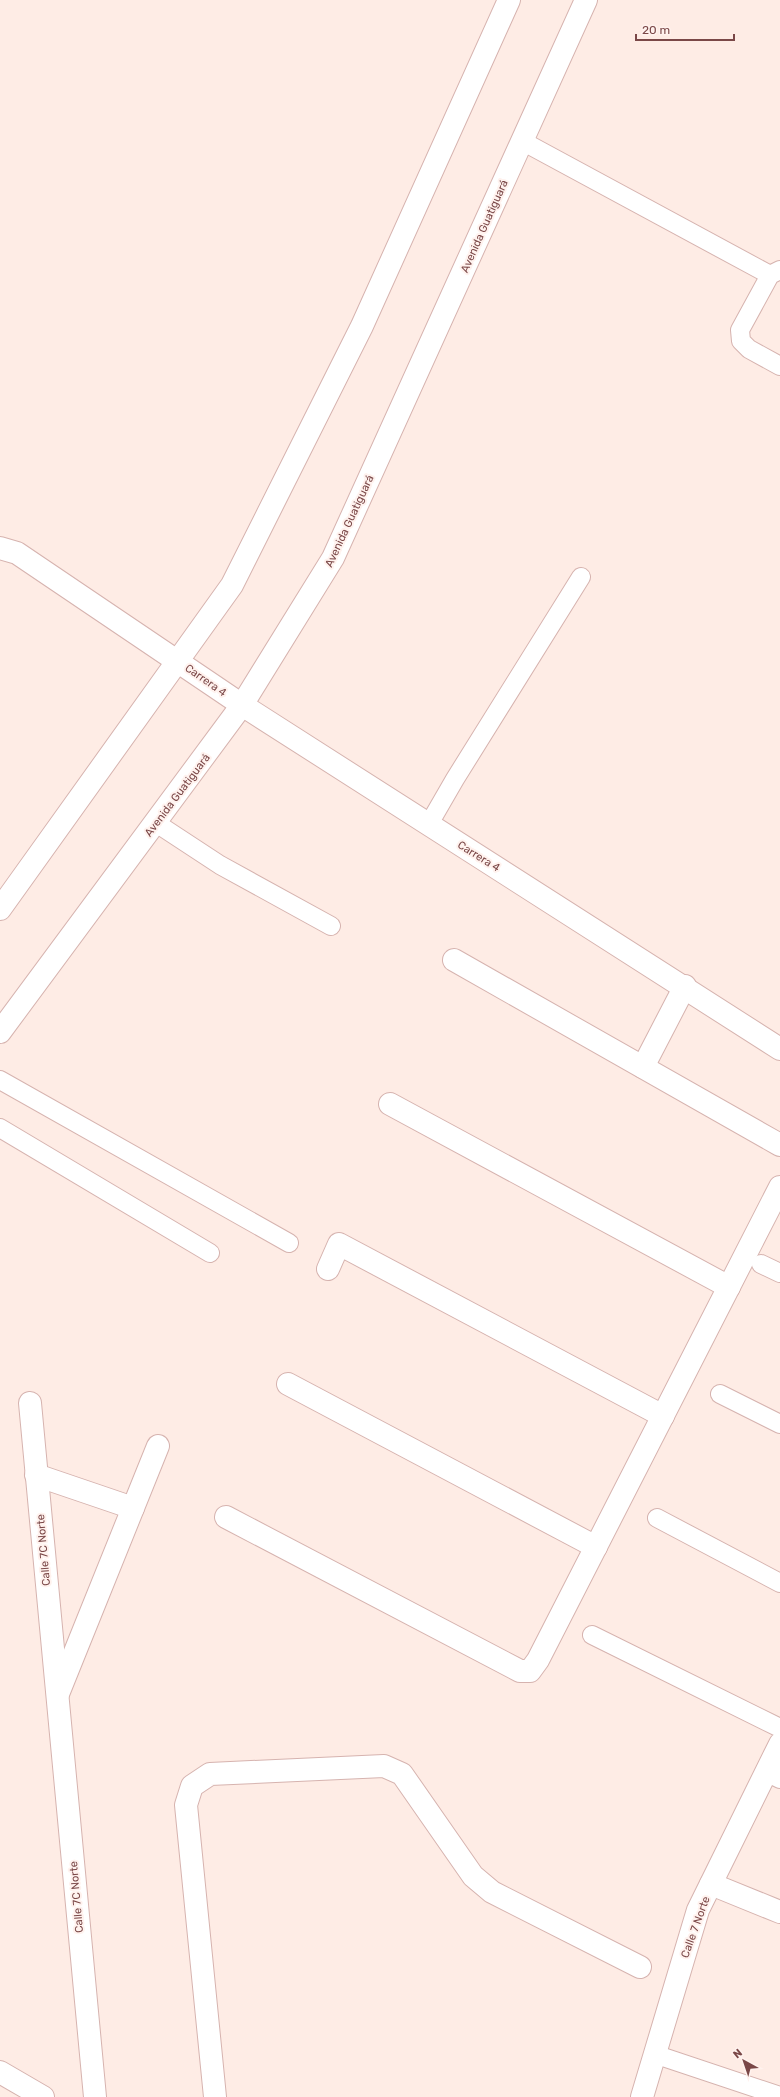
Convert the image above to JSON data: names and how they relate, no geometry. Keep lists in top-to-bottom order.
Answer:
{
  "streets": {
    "street": [
      "Avenida Guatiguará",
      "Carrera 4",
      "Calle 7C Norte",
      "Calle 7 Norte"
    ]
  },
  "crossings": [
    ["Avenida Guatiguará", "Carrera 4"]
  ],
  "scale_bar": "20 m",
  "north": "top left"
}
